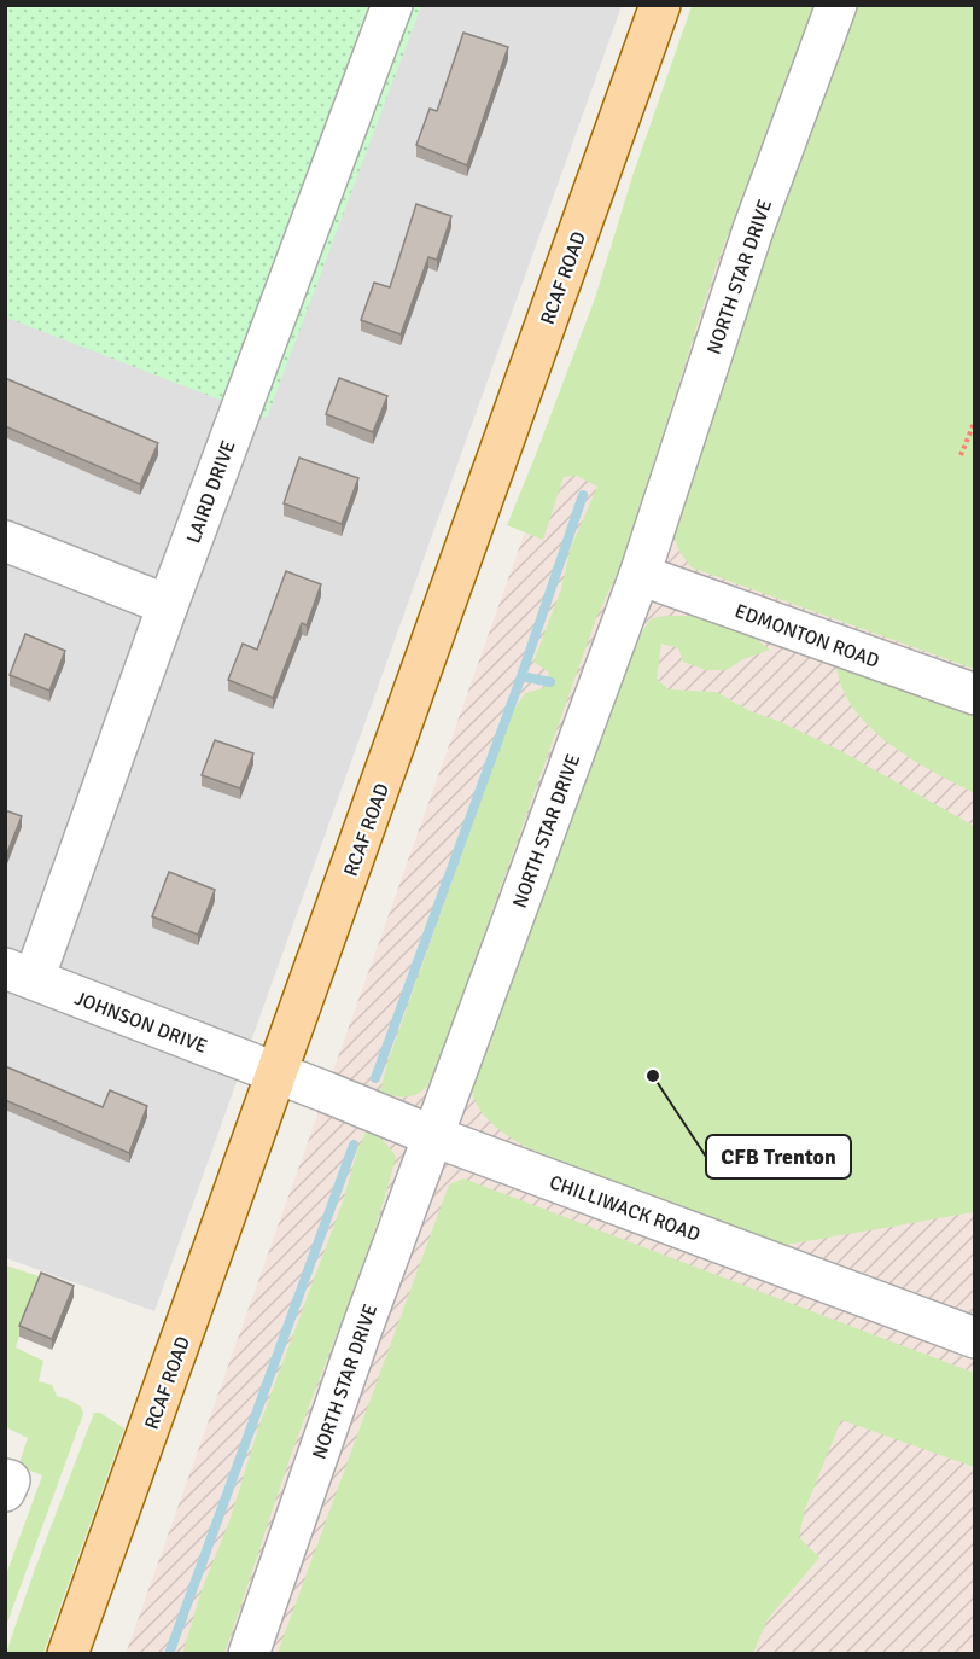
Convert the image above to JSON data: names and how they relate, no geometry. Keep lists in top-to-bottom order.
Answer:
{
  "streets": {
    "main road": ["RCAF ROAD"],
    "street": [
      "NORTH STAR DRIVE",
      "LAIRD DRIVE",
      "EDMONTON ROAD",
      "JOHNSON DRIVE",
      "CHILLIWACK ROAD"
    ]
  },
  "crossings": [
    ["NORTH STAR DRIVE", "EDMONTON ROAD"],
    ["NORTH STAR DRIVE", "CHILLIWACK ROAD"],
    ["RCAF ROAD", "JOHNSON DRIVE"],
    ["RCAF ROAD", "CHILLIWACK ROAD"],
    ["LAIRD DRIVE", "JOHNSON DRIVE"],
    ["JOHNSON DRIVE", "CHILLIWACK ROAD"]
  ],
  "places": ["CFB Trenton"]
}
